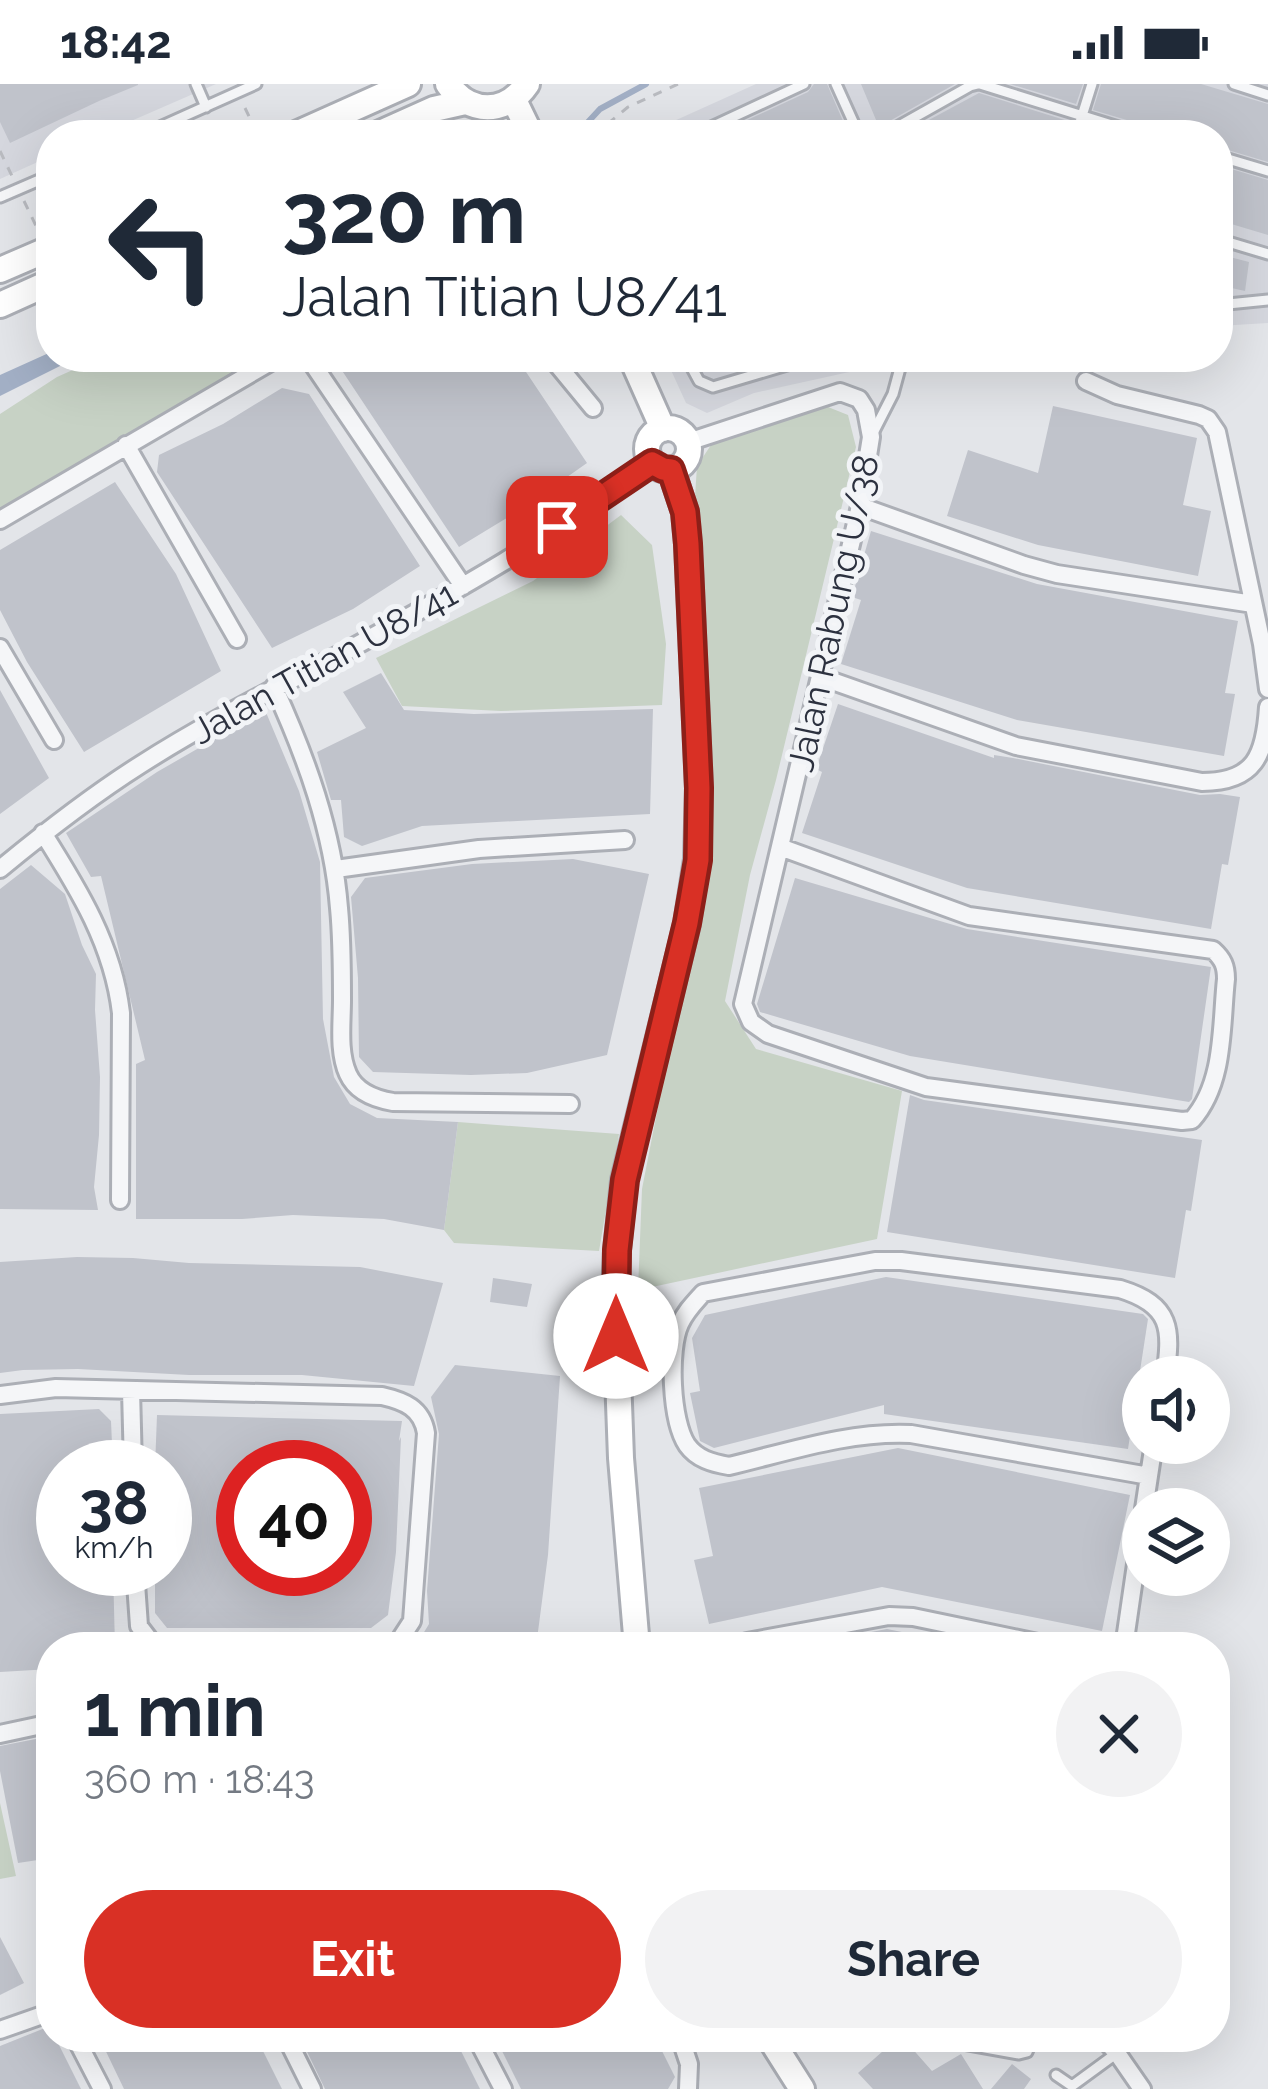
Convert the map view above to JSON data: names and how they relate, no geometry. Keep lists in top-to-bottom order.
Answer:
{
  "streets": {
    "street": ["Jalan Rabung U/38", "Jalan Titian U8/41"]
  },
  "crossings": [
    ["Jalan Rabung U/38", "Jalan Titian U8/41"]
  ],
  "page": {
    "status": "18:42",
    "turn": ["320 m", "Jalan Titian U8/41"],
    "speed": "38 km/h",
    "limit": "40",
    "heading": ["1 min", "360 m · 18:43"],
    "buttons": ["Exit", "Share"]
  }
}
